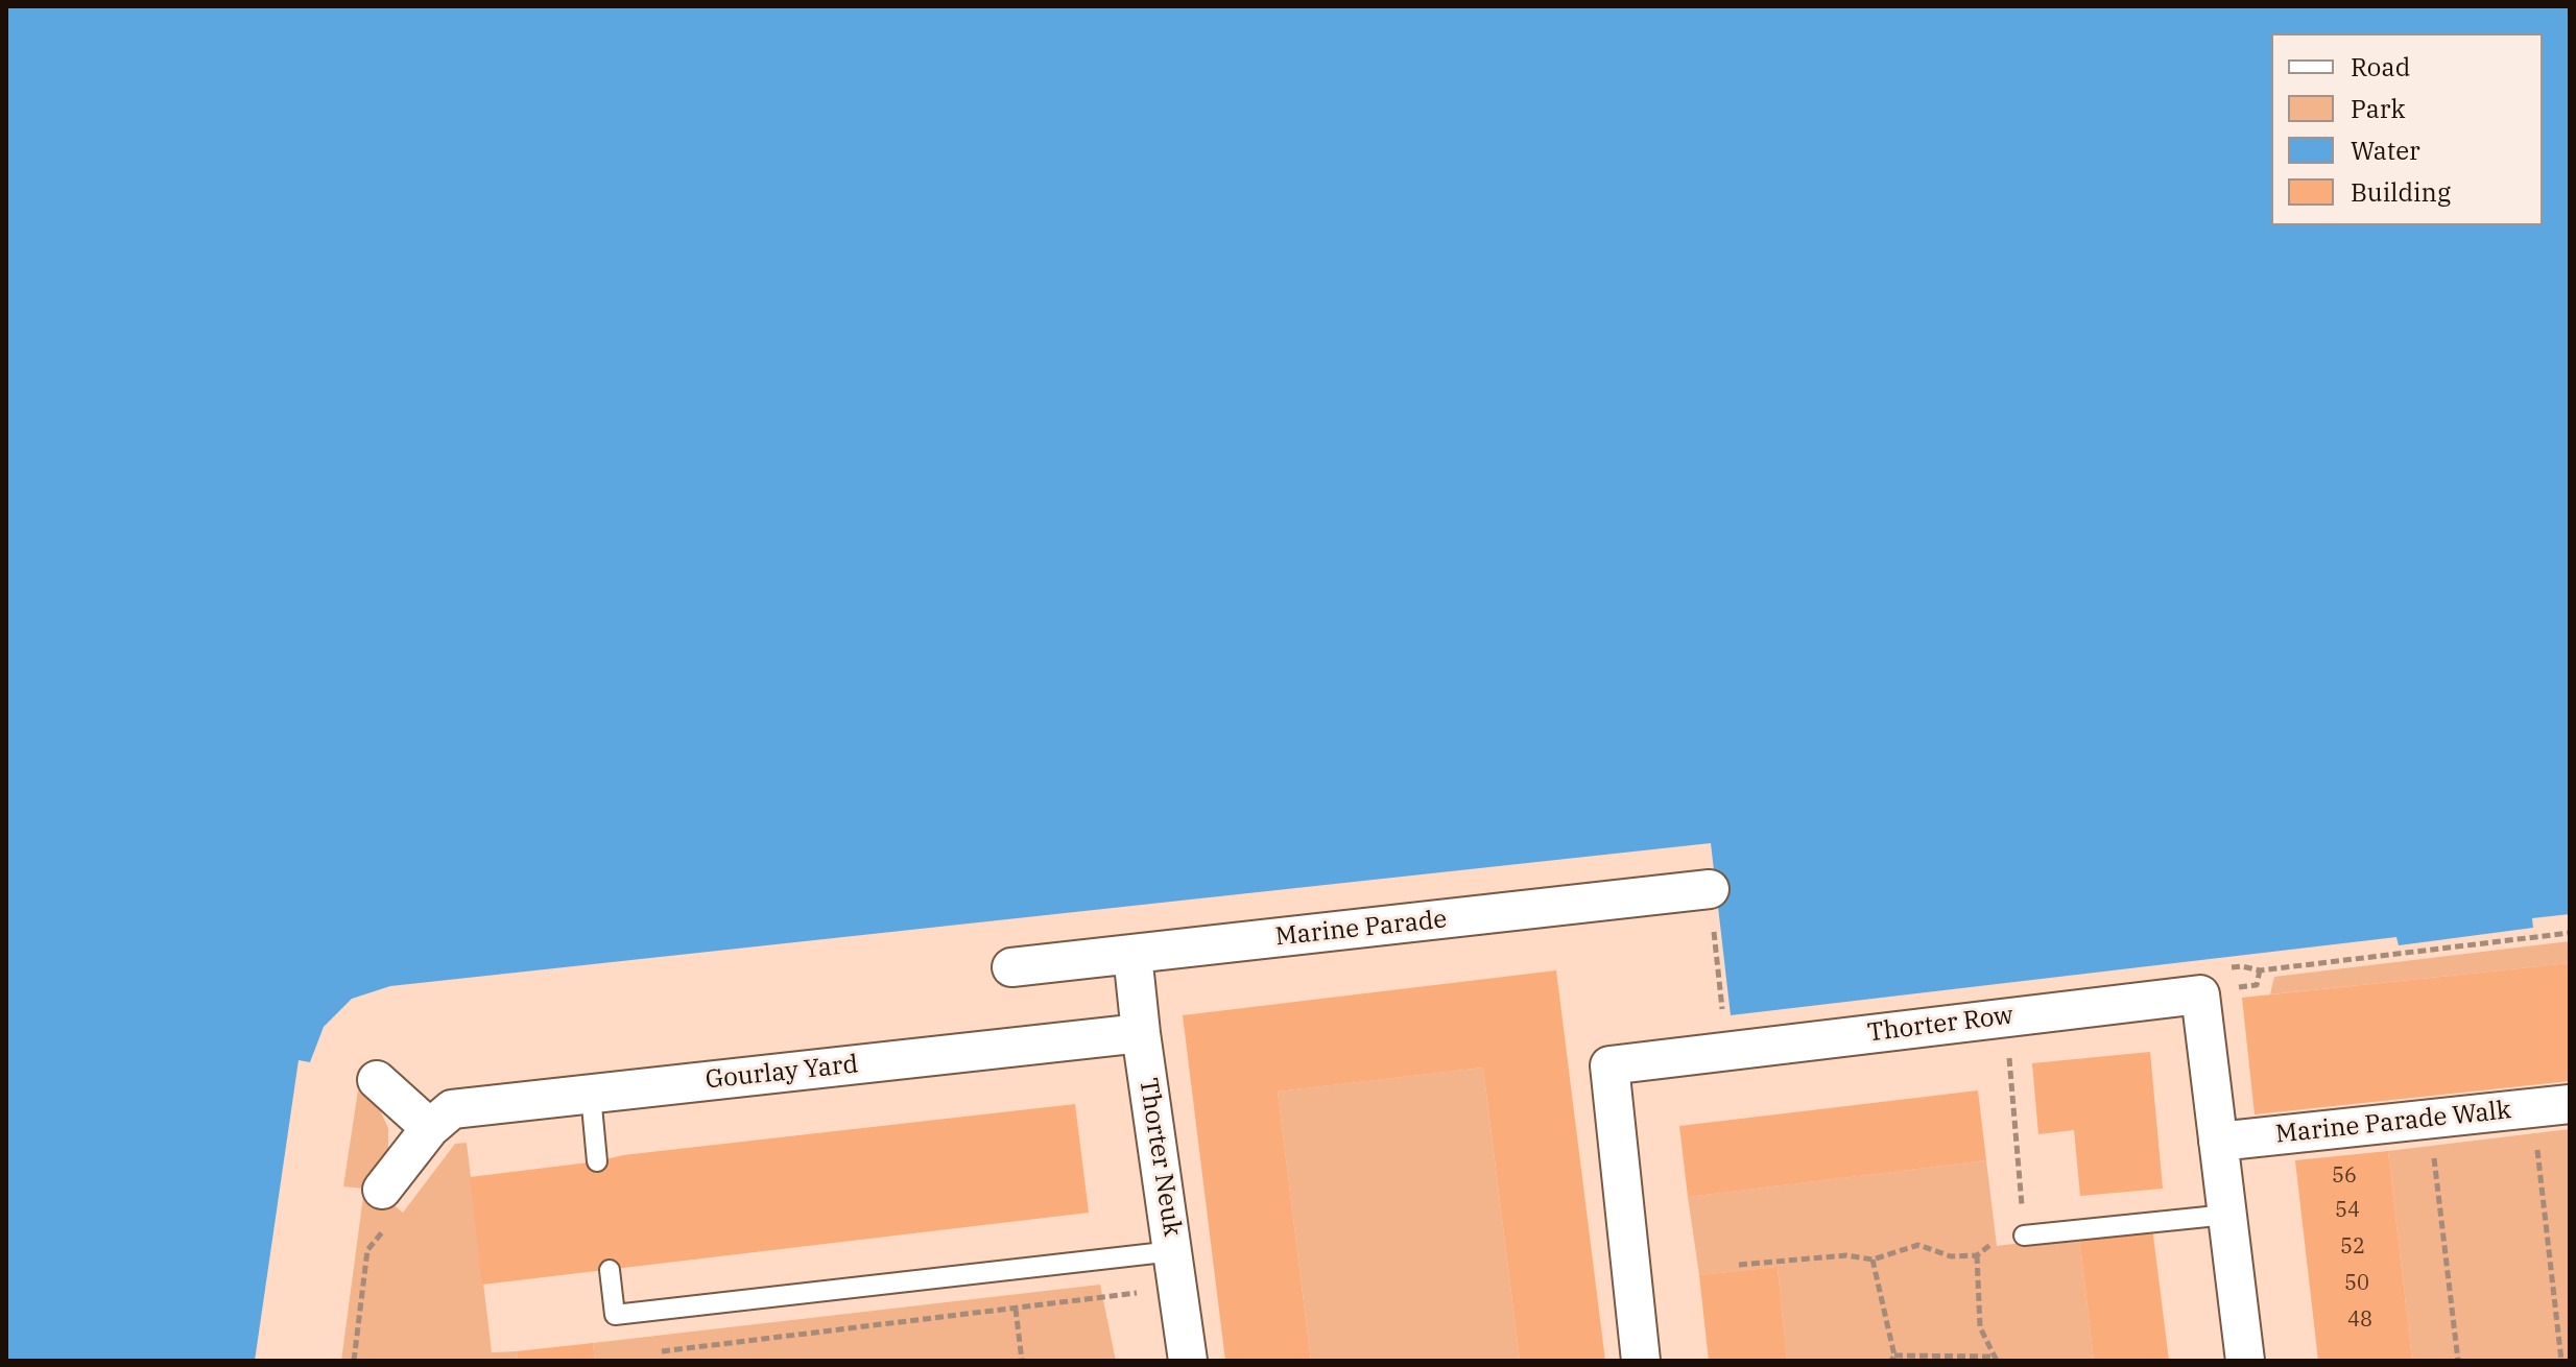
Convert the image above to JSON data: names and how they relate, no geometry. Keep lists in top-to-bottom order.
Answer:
{
  "streets": {
    "street": [
      "Marine Parade",
      "Thorter Row",
      "Gourlay Yard",
      "Marine Parade Walk",
      "Thorter Neuk"
    ]
  },
  "crossings": [
    ["Marine Parade", "Thorter Neuk"],
    ["Thorter Row", "Marine Parade Walk"],
    ["Gourlay Yard", "Thorter Neuk"]
  ],
  "house_numbers": [
    "56",
    "54",
    "52",
    "50",
    "48"
  ],
  "legend": [
    "Road",
    "Park",
    "Water",
    "Building"
  ]
}
